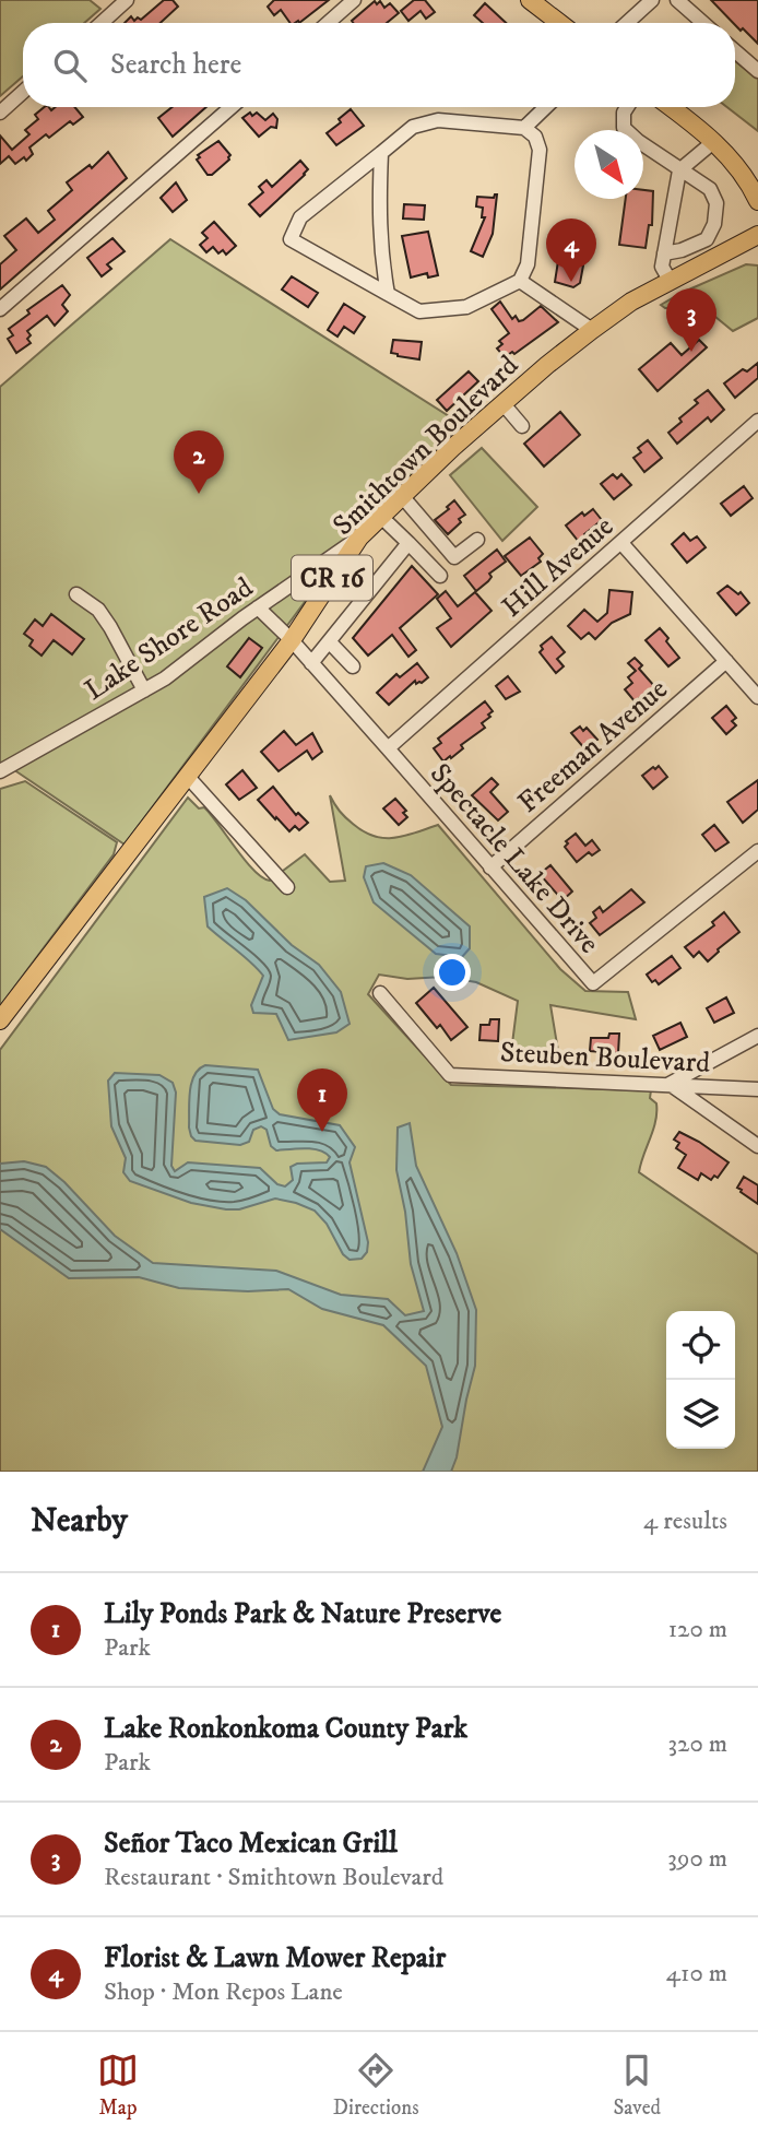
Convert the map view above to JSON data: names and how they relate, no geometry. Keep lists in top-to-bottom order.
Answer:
{
  "streets": {
    "main road": ["Smithtown Boulevard", "CR 16"],
    "street": [
      "Hill Avenue",
      "Lake Shore Road",
      "Freeman Avenue",
      "Spectacle Lake Drive",
      "Steuben Boulevard"
    ]
  },
  "crossings": [
    ["Smithtown Boulevard", "Lake Shore Road"],
    ["Smithtown Boulevard", "Spectacle Lake Drive"],
    ["Hill Avenue", "Spectacle Lake Drive"],
    ["Lake Shore Road", "Spectacle Lake Drive"],
    ["Freeman Avenue", "Spectacle Lake Drive"]
  ],
  "north": "bottom right",
  "page": {
    "search": "Search here",
    "pins": [
      "4",
      "3",
      "2",
      "1"
    ],
    "heading": ["Nearby", "4 results"],
    "list": [
      {
        "mark": "1",
        "name": "Lily Ponds Park & Nature Preserve",
        "note": "Park",
        "value": "120 m"
      },
      {
        "mark": "2",
        "name": "Lake Ronkonkoma County Park",
        "note": "Park",
        "value": "320 m"
      },
      {
        "mark": "3",
        "name": "Señor Taco Mexican Grill",
        "note": "Restaurant · Smithtown Boulevard",
        "value": "390 m"
      },
      {
        "mark": "4",
        "name": "Florist & Lawn Mower Repair",
        "note": "Shop · Mon Repos Lane",
        "value": "410 m"
      }
    ],
    "nav": ["Map", "Directions", "Saved"]
  }
}
